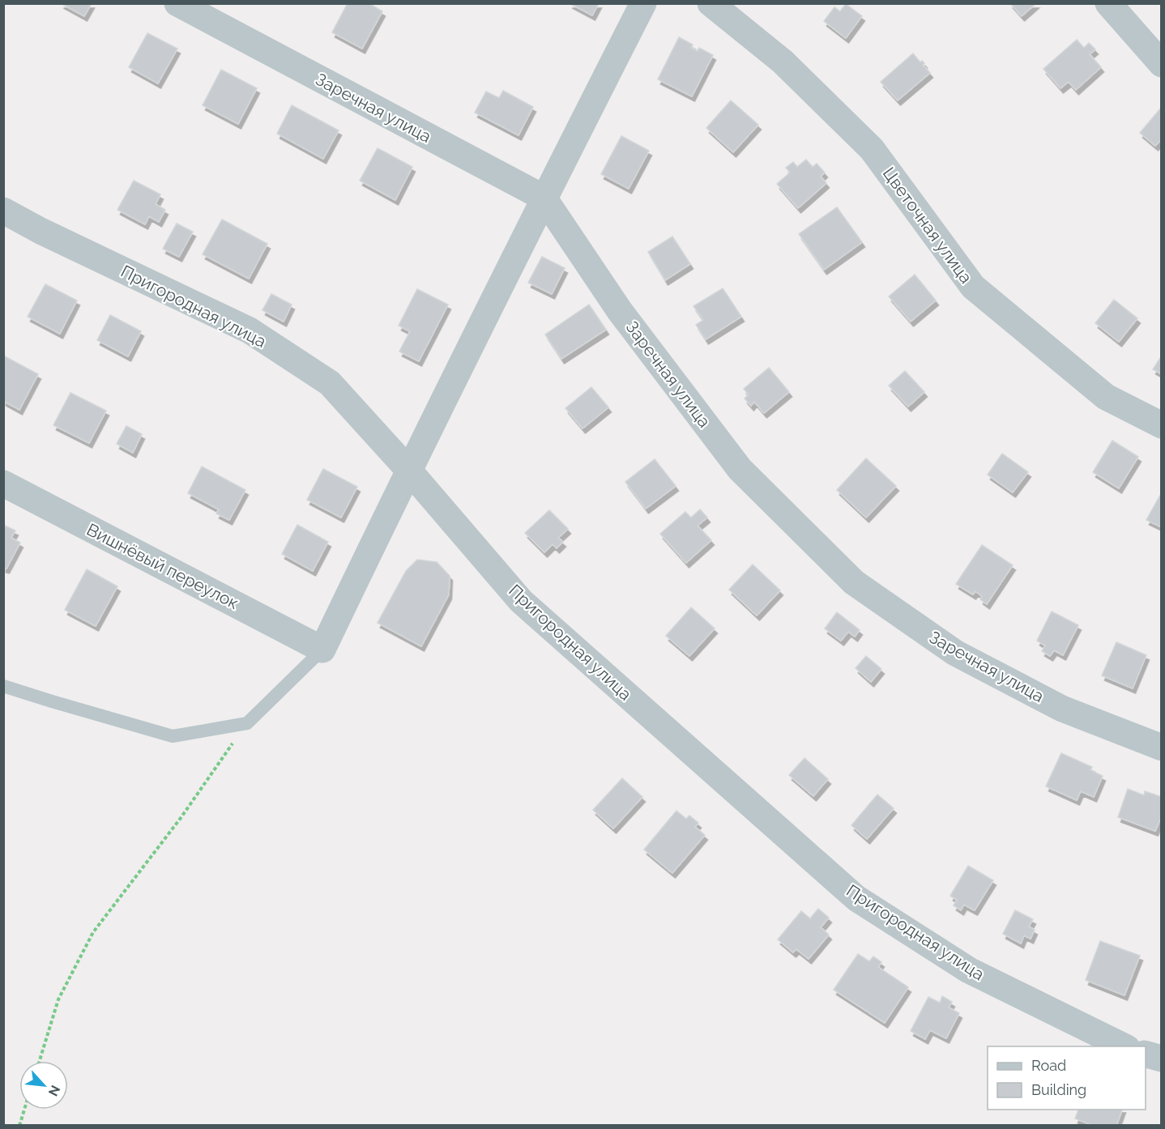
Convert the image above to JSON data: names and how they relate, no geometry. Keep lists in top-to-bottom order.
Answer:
{
  "streets": {
    "street": [
      "Заречная улица",
      "Цветочная улица",
      "Пригородная улица",
      "Вишнёвый переулок"
    ]
  },
  "legend": ["Road", "Building"],
  "north": "bottom right"
}
